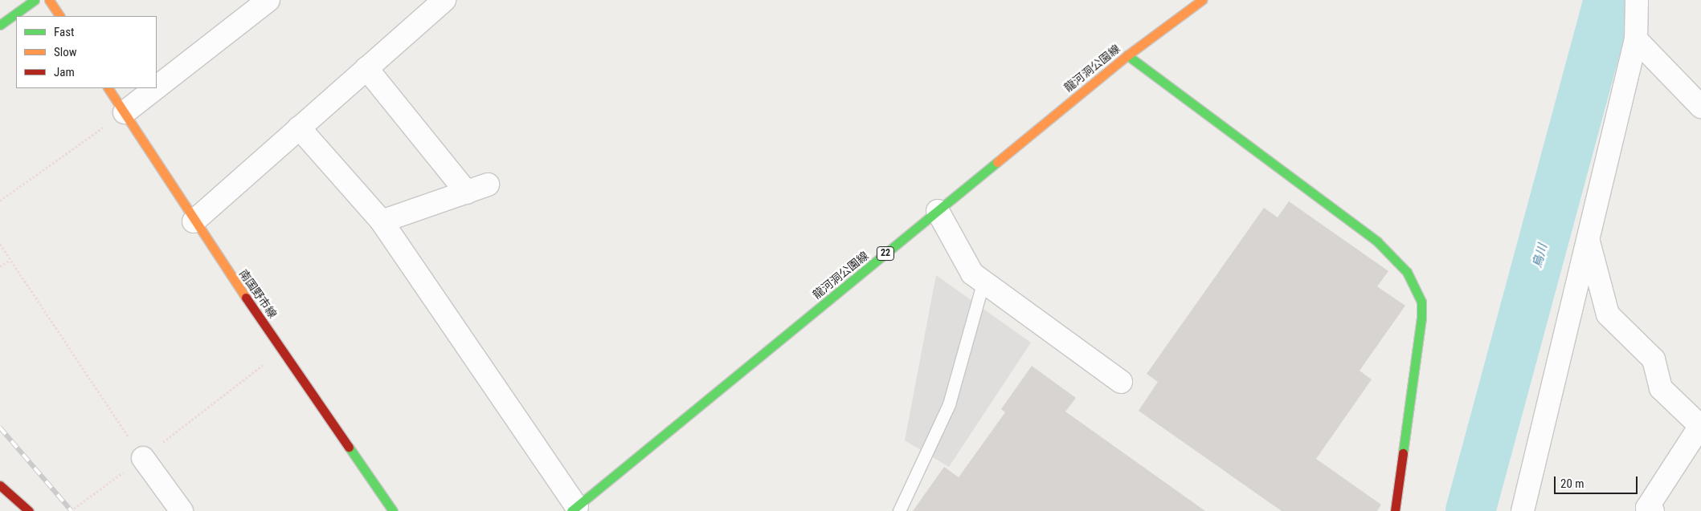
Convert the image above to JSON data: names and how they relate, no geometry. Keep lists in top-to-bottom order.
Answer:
{
  "streets": {
    "main road": ["龍河洞公園線", "22", "南国野市線"]
  },
  "water": ["烏川"],
  "legend": ["Fast", "Slow", "Jam"],
  "scale_bar": "20 m"
}
